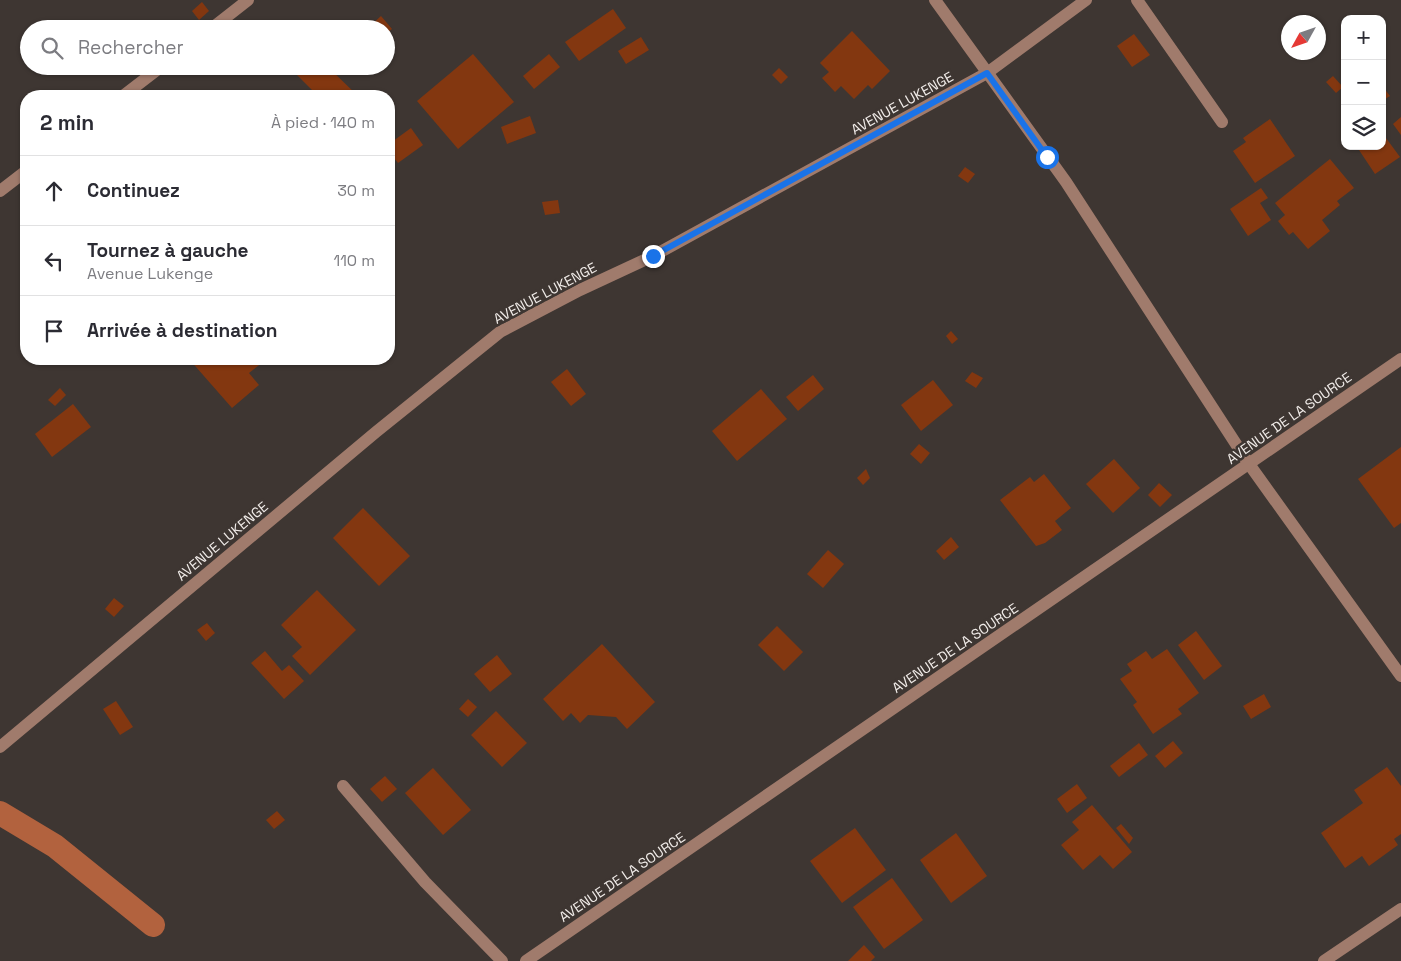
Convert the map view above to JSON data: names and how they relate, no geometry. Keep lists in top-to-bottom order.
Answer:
{
  "streets": {
    "street": ["AVENUE LUKENGE", "AVENUE DE LA SOURCE"]
  },
  "north": "bottom left",
  "page": {
    "map_buttons": ["+", "−"],
    "search": "Rechercher",
    "heading": ["2 min", "À pied · 140 m"],
    "list": [
      ["Continuez", "30 m"],
      ["Tournez à gauche", "Avenue Lukenge", "110 m"],
      "Arrivée à destination"
    ]
  }
}
